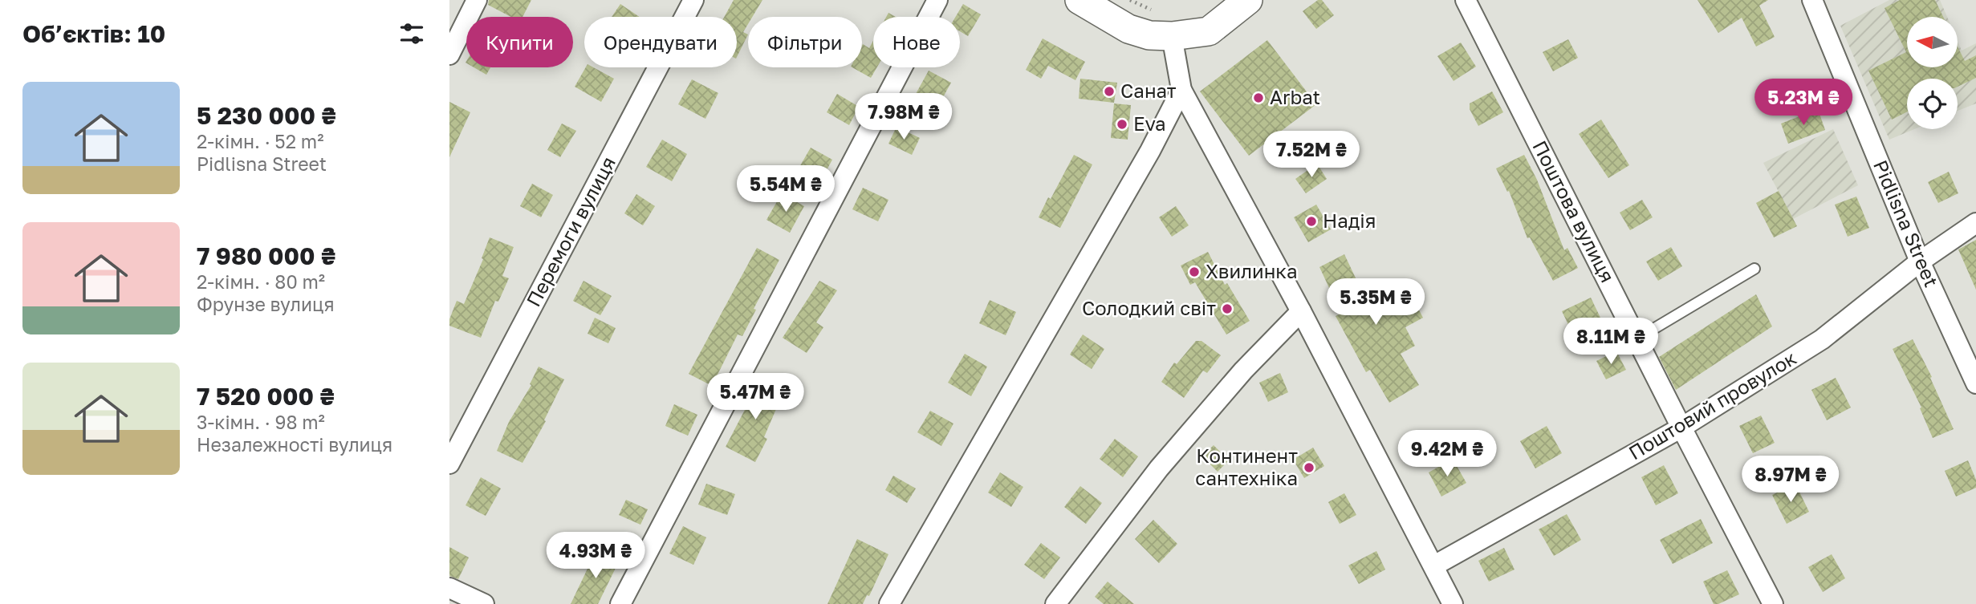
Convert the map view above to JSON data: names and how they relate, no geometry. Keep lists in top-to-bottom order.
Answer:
{
  "streets": {
    "street": [
      "Поштова вулиця",
      "Pidlisna Street",
      "Перемоги вулиця",
      "Поштовий провулок"
    ]
  },
  "crossings": [
    ["Поштова вулиця", "Поштовий провулок"],
    ["Pidlisna Street", "Поштовий провулок"]
  ],
  "places": [
    "Санат",
    "Arbat",
    "Eva",
    "Надiя",
    "Хвилинка",
    "Солодкий світ",
    "Континент сантехніка"
  ],
  "north": "left",
  "page": {
    "heading": "Об’єктів: 10",
    "chip": [
      "Купити",
      "Орендувати",
      "Фільтри",
      "Нове"
    ],
    "list": [
      {
        "name": "5 230 000 ₴",
        "note": "2-кімн. · 52 m² · Pidlisna Street"
      },
      {
        "name": "7 980 000 ₴",
        "note": "2-кімн. · 80 m² · Фрунзе вулиця"
      },
      {
        "name": "7 520 000 ₴",
        "note": "3-кімн. · 98 m² · Незалежності вулиця"
      }
    ],
    "price": [
      "5.23M ₴",
      "7.98M ₴",
      "7.52M ₴",
      "5.54M ₴",
      "5.35M ₴",
      "8.11M ₴",
      "5.47M ₴",
      "9.42M ₴",
      "8.97M ₴",
      "4.93M ₴"
    ]
  }
}
